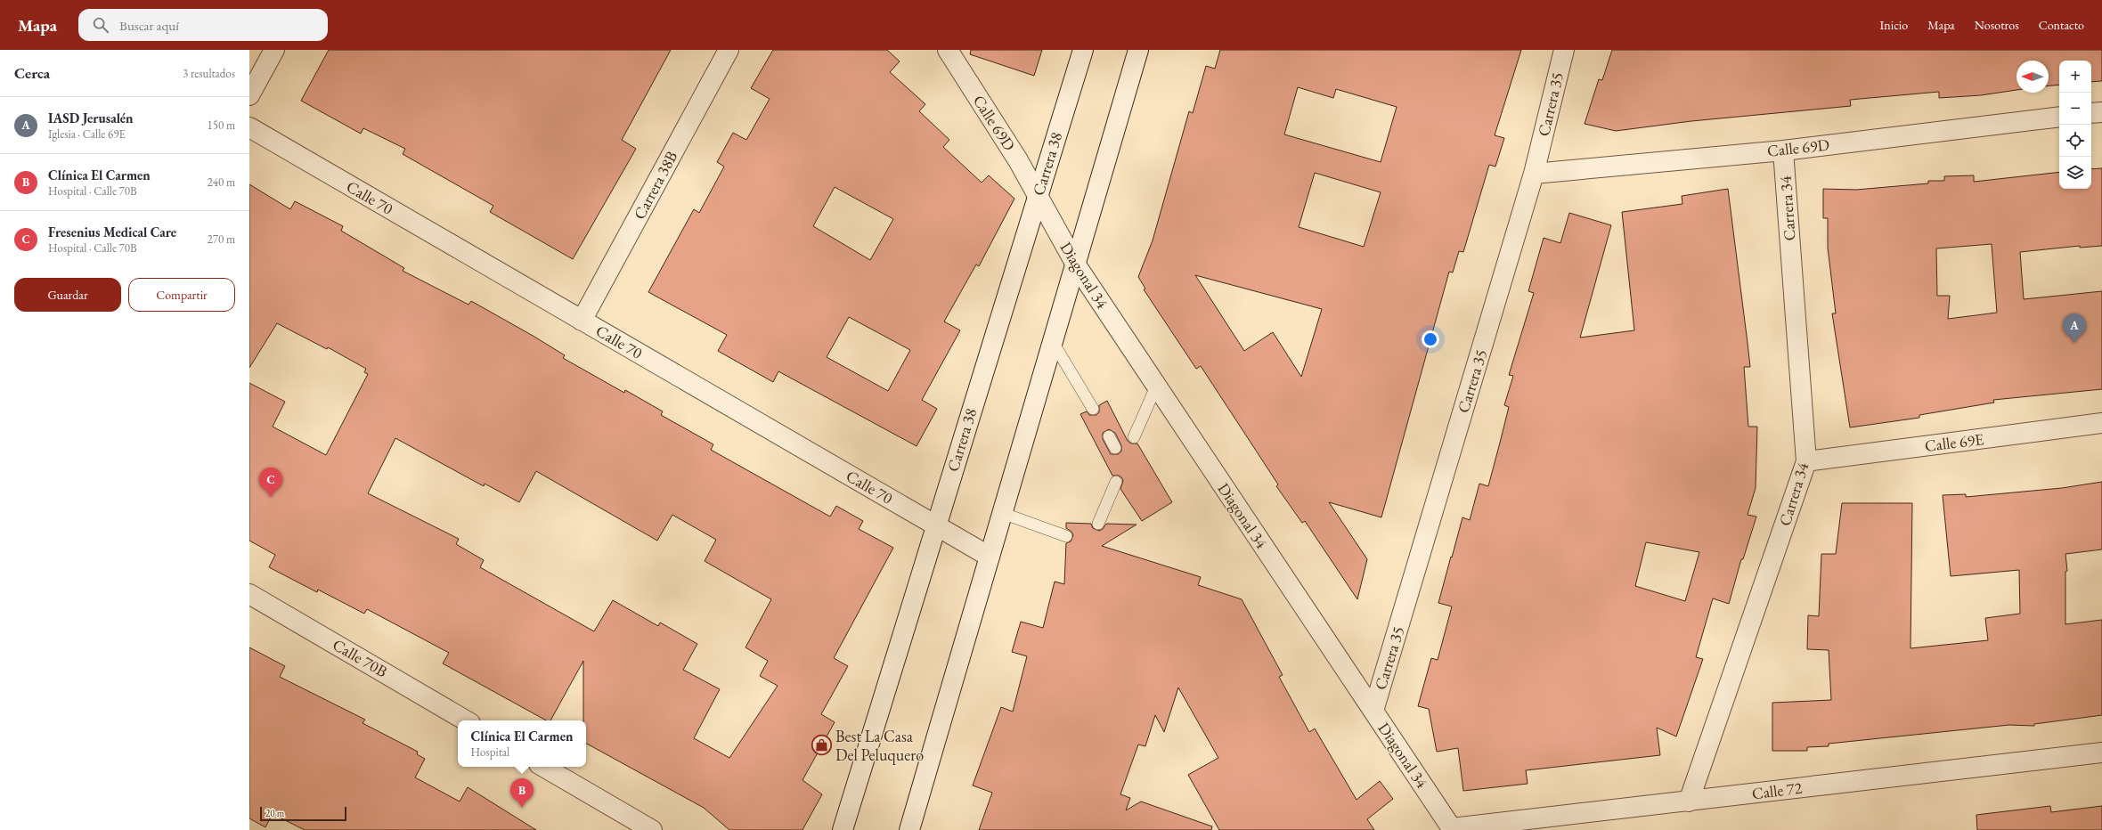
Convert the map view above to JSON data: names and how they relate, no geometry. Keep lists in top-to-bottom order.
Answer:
{
  "streets": {
    "street": [
      "Carrera 35",
      "Calle 69D",
      "Carrera 38",
      "Carrera 38B",
      "Calle 70",
      "Carrera 34",
      "Diagonal 34",
      "Calle 69E",
      "Calle 70B",
      "Calle 72"
    ]
  },
  "crossings": [
    ["Carrera 35", "Calle 69D"],
    ["Carrera 35", "Diagonal 34"],
    ["Calle 69D", "Carrera 38"],
    ["Calle 69D", "Carrera 34"],
    ["Calle 69D", "Diagonal 34"],
    ["Carrera 38", "Calle 70"],
    ["Carrera 38", "Diagonal 34"],
    ["Carrera 38B", "Calle 70"],
    ["Carrera 34", "Calle 69E"],
    ["Carrera 34", "Calle 72"],
    ["Diagonal 34", "Calle 72"]
  ],
  "places": {
    "shop": ["Best La Casa Del Peluquero"]
  },
  "scale_bar": "20 m",
  "north": "left",
  "page": {
    "header": "Mapa",
    "search": "Buscar aquí",
    "nav": [
      "Inicio",
      "Mapa",
      "Nosotros",
      "Contacto"
    ],
    "heading": ["Cerca", "3 resultados"],
    "map_buttons": ["+", "−"],
    "list": [
      {
        "mark": "A",
        "name": "IASD Jerusalén",
        "note": "Iglesia · Calle 69E",
        "value": "150 m"
      },
      {
        "mark": "B",
        "name": "Clínica El Carmen",
        "note": "Hospital · Calle 70B",
        "value": "240 m"
      },
      {
        "mark": "C",
        "name": "Fresenius Medical Care",
        "note": "Hospital · Calle 70B",
        "value": "270 m"
      }
    ],
    "buttons": ["Guardar", "Compartir"],
    "pins": ["A", "C", "B"],
    "popup": ["Clínica El Carmen", "Hospital"],
    "scale": "20 m"
  }
}
